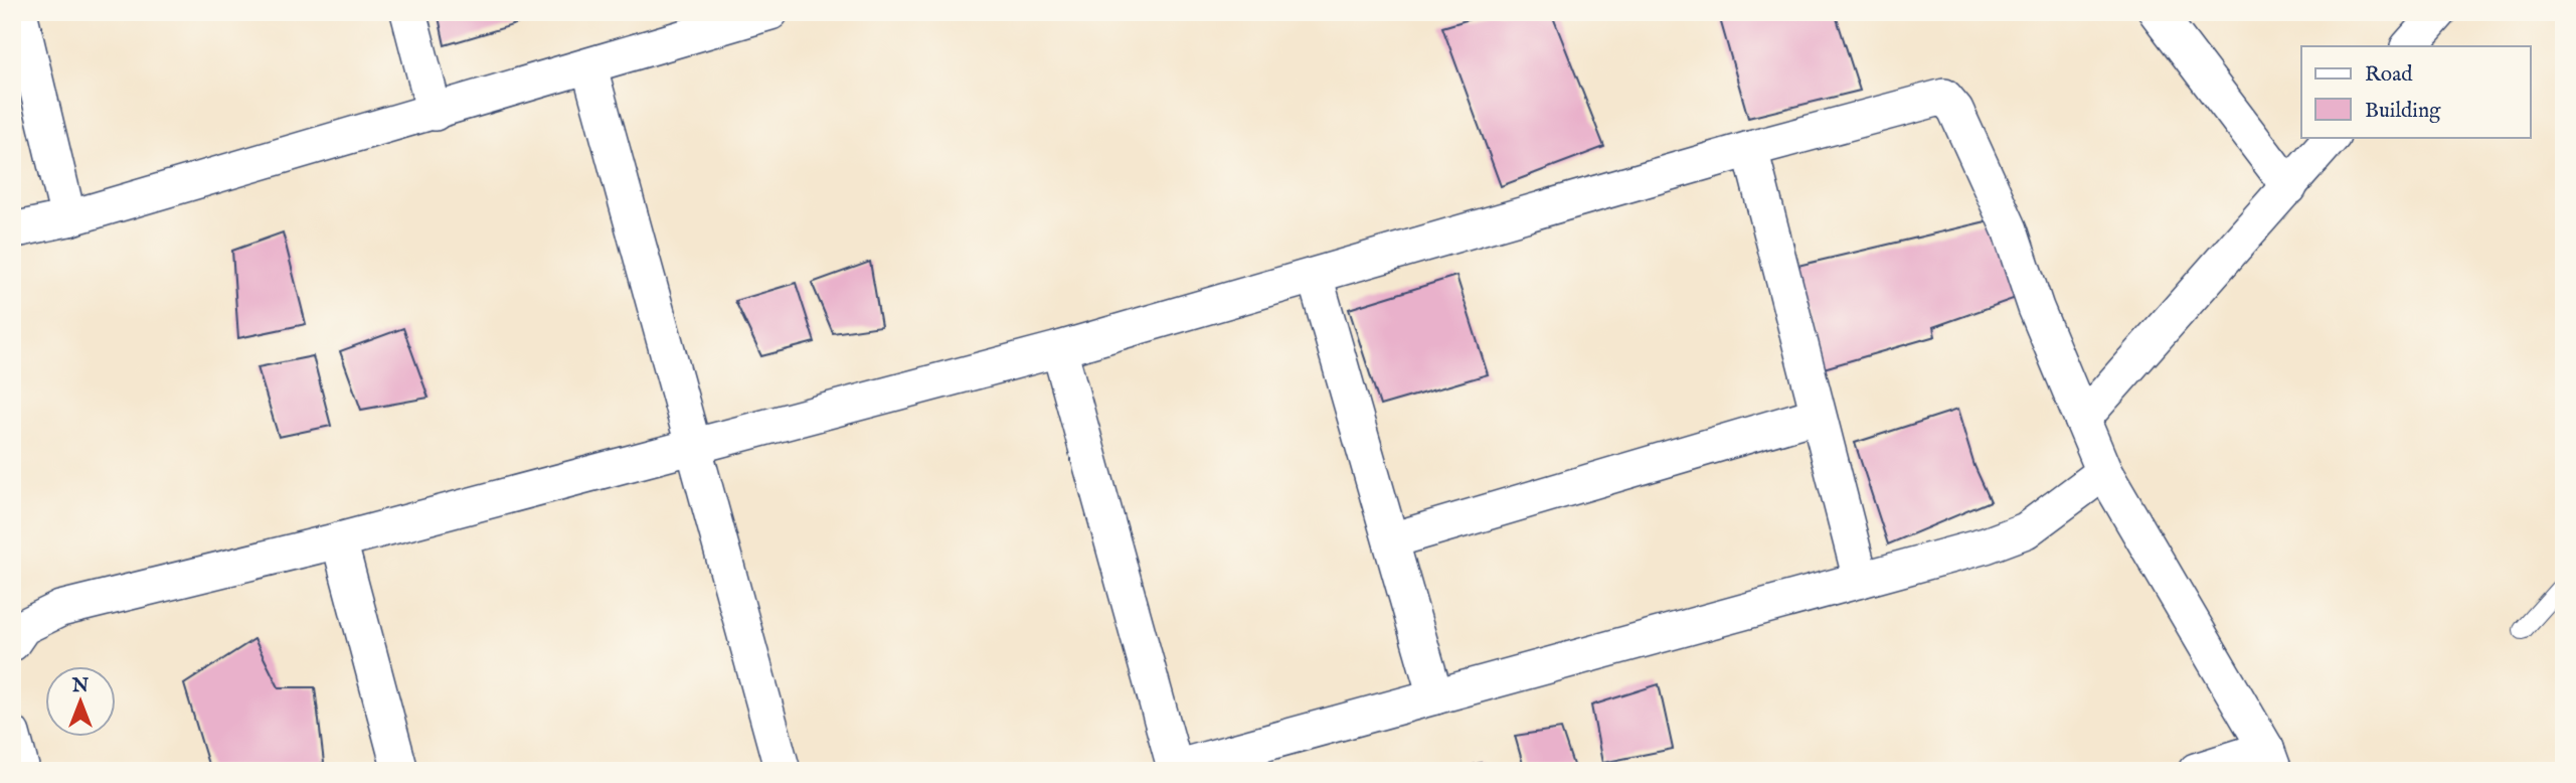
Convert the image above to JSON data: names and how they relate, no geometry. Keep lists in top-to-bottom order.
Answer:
{
  "legend": ["Road", "Building"],
  "north": "top"
}
